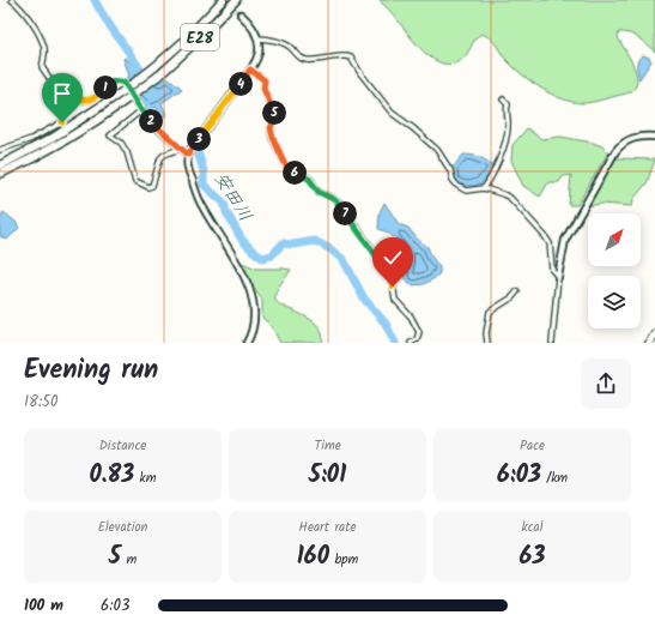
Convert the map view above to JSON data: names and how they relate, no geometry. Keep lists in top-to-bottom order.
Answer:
{
  "streets": {
    "highway": ["E28"]
  },
  "water": ["安田川"],
  "north": "top right",
  "page": {
    "pins": [
      "4",
      "1",
      "5",
      "2",
      "3",
      "6",
      "7"
    ],
    "heading": ["Evening run", "18:50"],
    "stats": [
      ["Distance", "0.83 km"],
      ["Time", "5:01"],
      ["Pace", "6:03 /km"],
      ["Elevation", "5 m"],
      ["Heart rate", "160 bpm"],
      ["kcal", "63"]
    ],
    "list": [
      {
        "name": "100 m",
        "note": "6:03"
      }
    ]
  }
}
